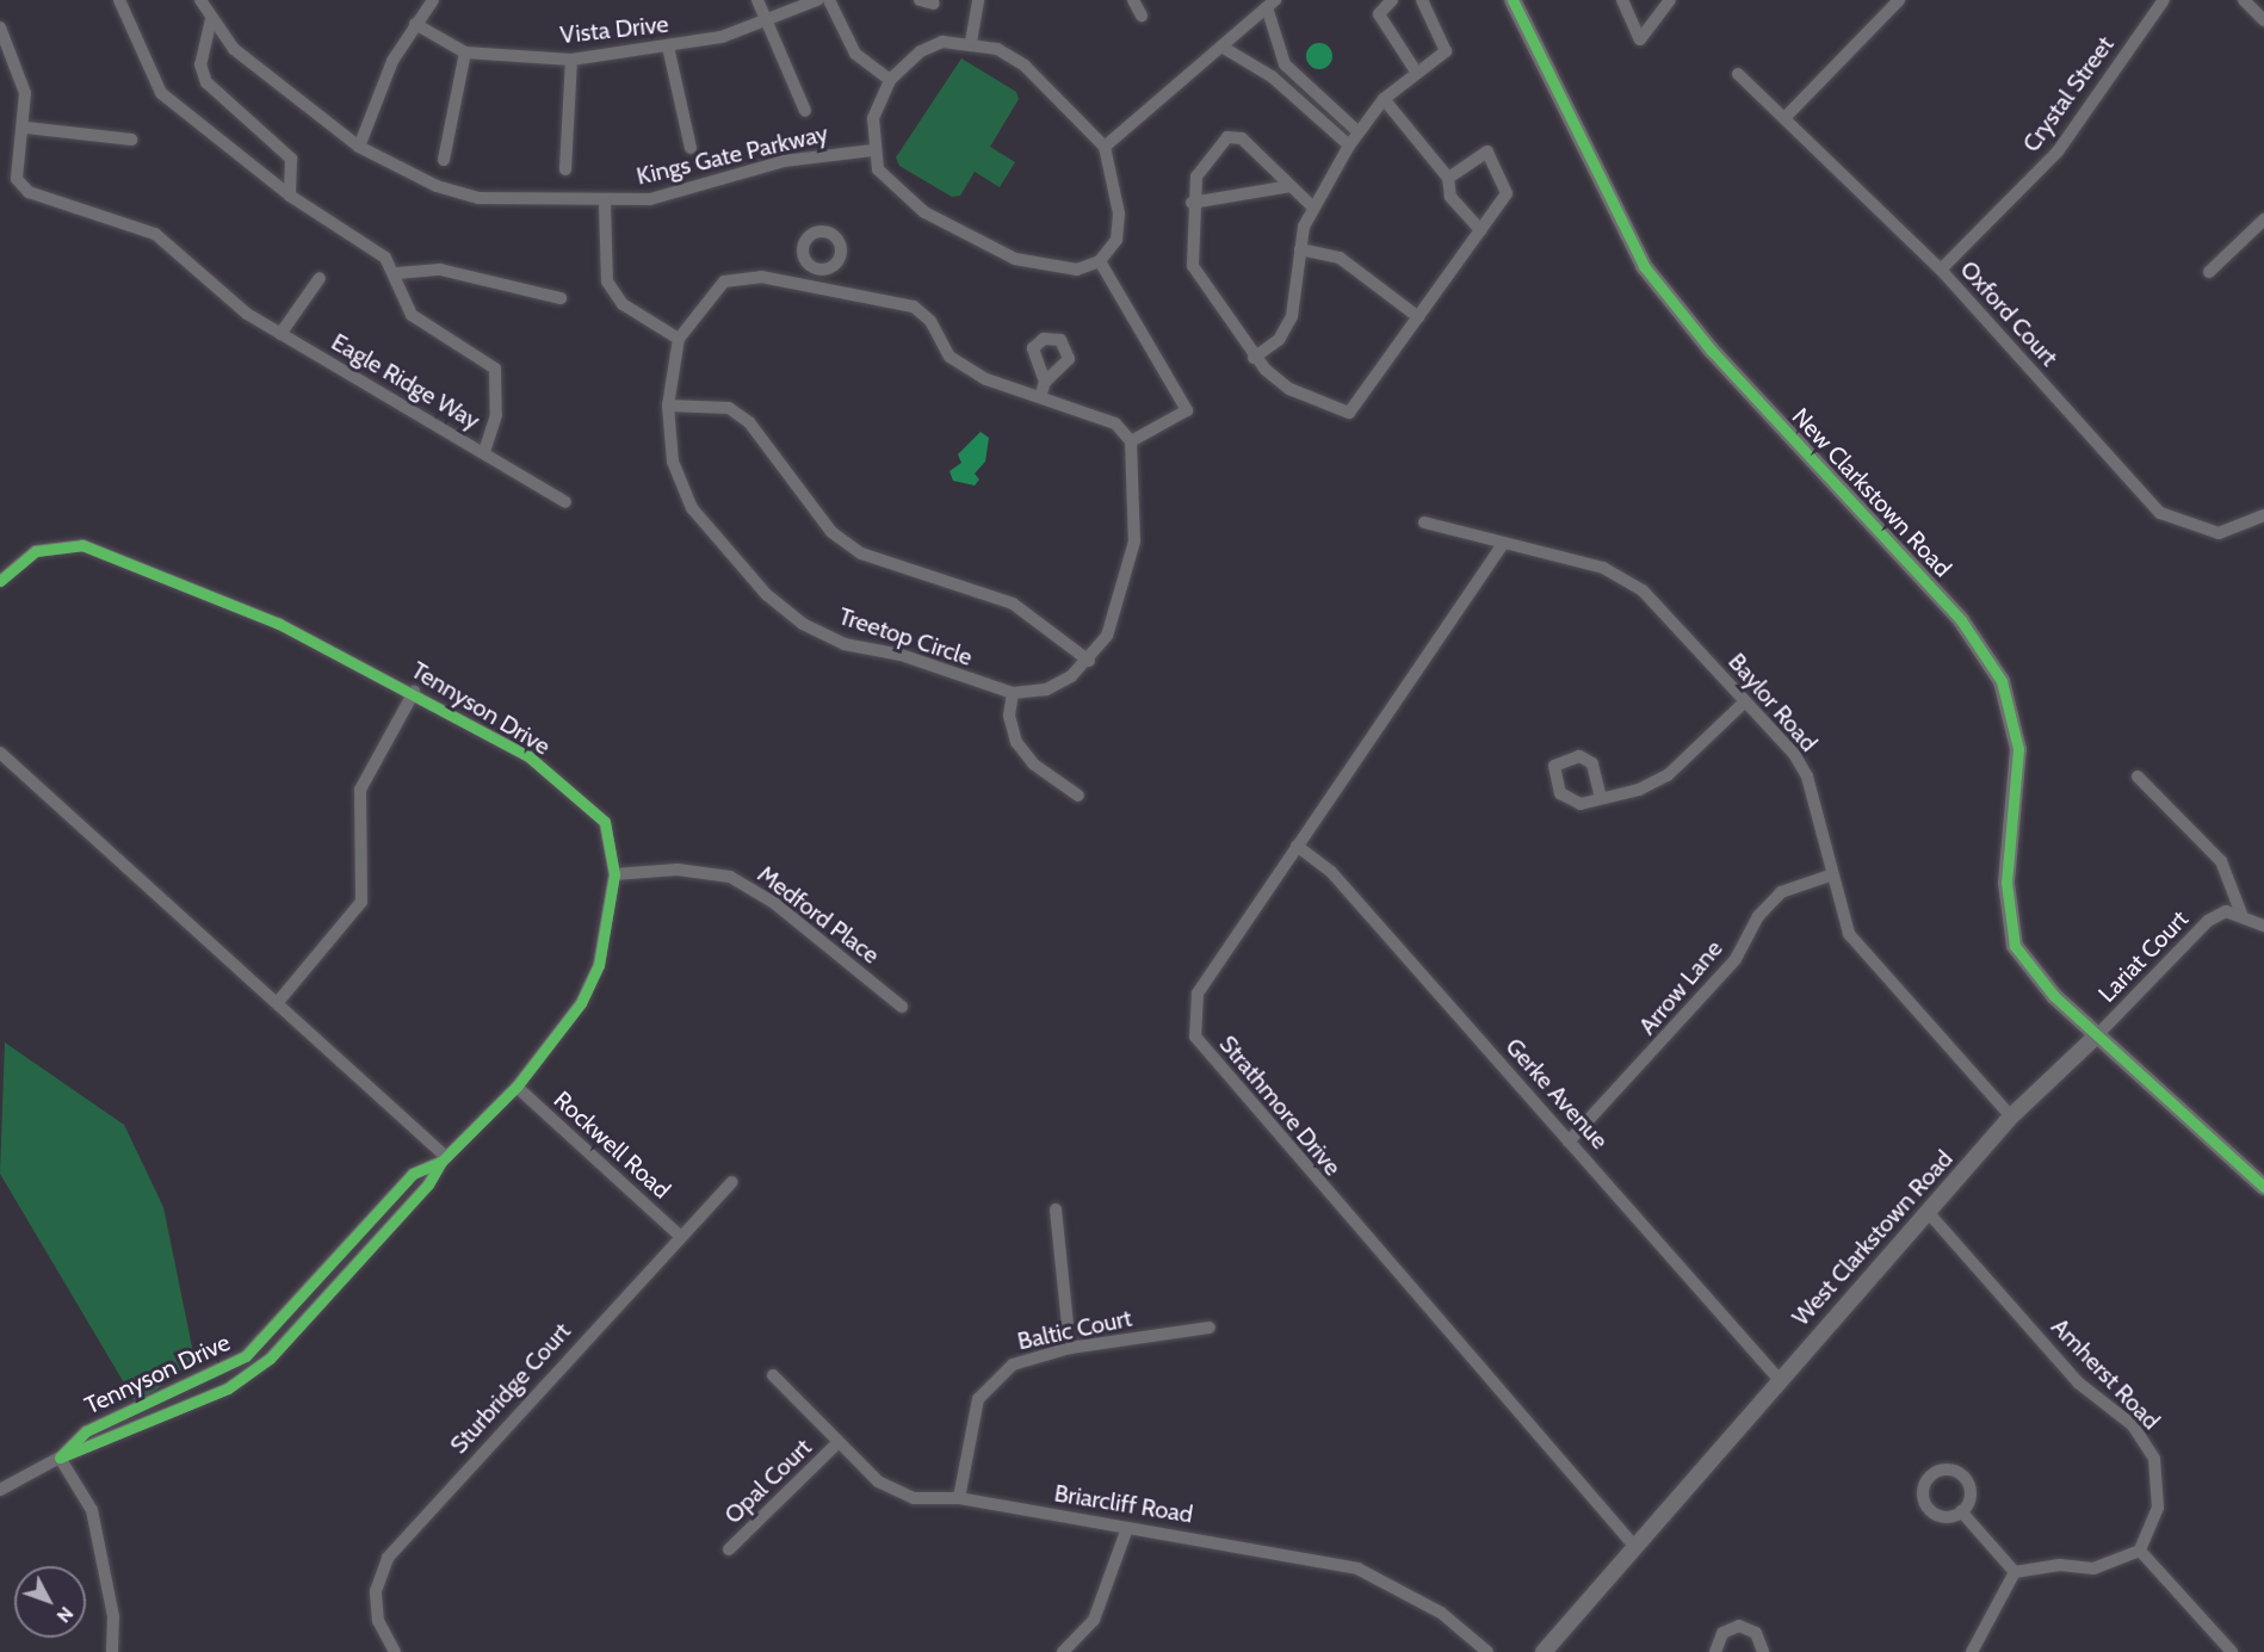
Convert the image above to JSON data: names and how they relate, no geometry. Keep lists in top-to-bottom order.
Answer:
{
  "streets": {
    "street": [
      "Vista Drive",
      "Crystal Street",
      "Kings Gate Parkway",
      "Oxford Court",
      "Eagle Ridge Way",
      "New Clarkstown Road",
      "Treetop Circle",
      "Baylor Road",
      "Tennyson Drive",
      "Medford Place",
      "Lariat Court",
      "Arrow Lane",
      "Gerke Avenue",
      "Strathmore Drive",
      "Rockwell Road",
      "West Clarkstown Road",
      "Baltic Court",
      "Amherst Road",
      "Sturbridge Court",
      "Opal Court",
      "Briarcliff Road"
    ]
  },
  "crossings": [
    ["Crystal Street", "Oxford Court"],
    ["New Clarkstown Road", "Lariat Court"],
    ["New Clarkstown Road", "West Clarkstown Road"],
    ["Baylor Road", "Arrow Lane"],
    ["Baylor Road", "Strathmore Drive"],
    ["Baylor Road", "West Clarkstown Road"],
    ["Tennyson Drive", "Medford Place"],
    ["Tennyson Drive", "Rockwell Road"],
    ["Lariat Court", "West Clarkstown Road"],
    ["Arrow Lane", "Gerke Avenue"],
    ["Gerke Avenue", "Strathmore Drive"],
    ["Gerke Avenue", "West Clarkstown Road"],
    ["Strathmore Drive", "West Clarkstown Road"],
    ["Rockwell Road", "Sturbridge Court"],
    ["West Clarkstown Road", "Amherst Road"],
    ["Baltic Court", "Briarcliff Road"],
    ["Opal Court", "Briarcliff Road"]
  ],
  "north": "bottom right"
}
